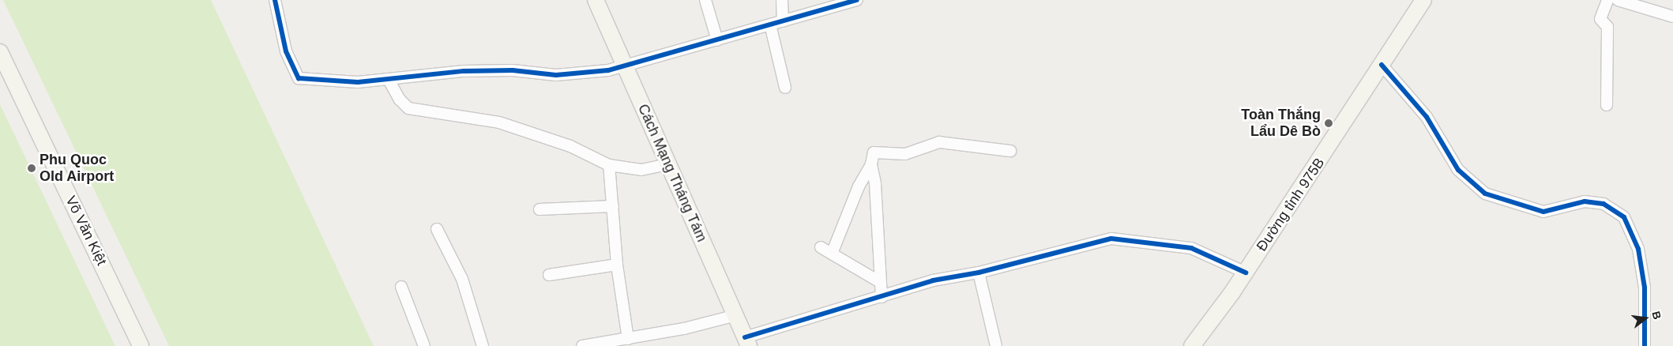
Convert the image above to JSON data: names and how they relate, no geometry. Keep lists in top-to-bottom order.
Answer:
{
  "streets": {
    "street": ["Cách Mạng Tháng Tám", "Đường tỉnh 975B", "Võ Văn Kiệt"]
  },
  "places": ["Toàn Thắng Lẩu Dê Bò", "Phu Quoc Old Airport"],
  "north": "right"
}
